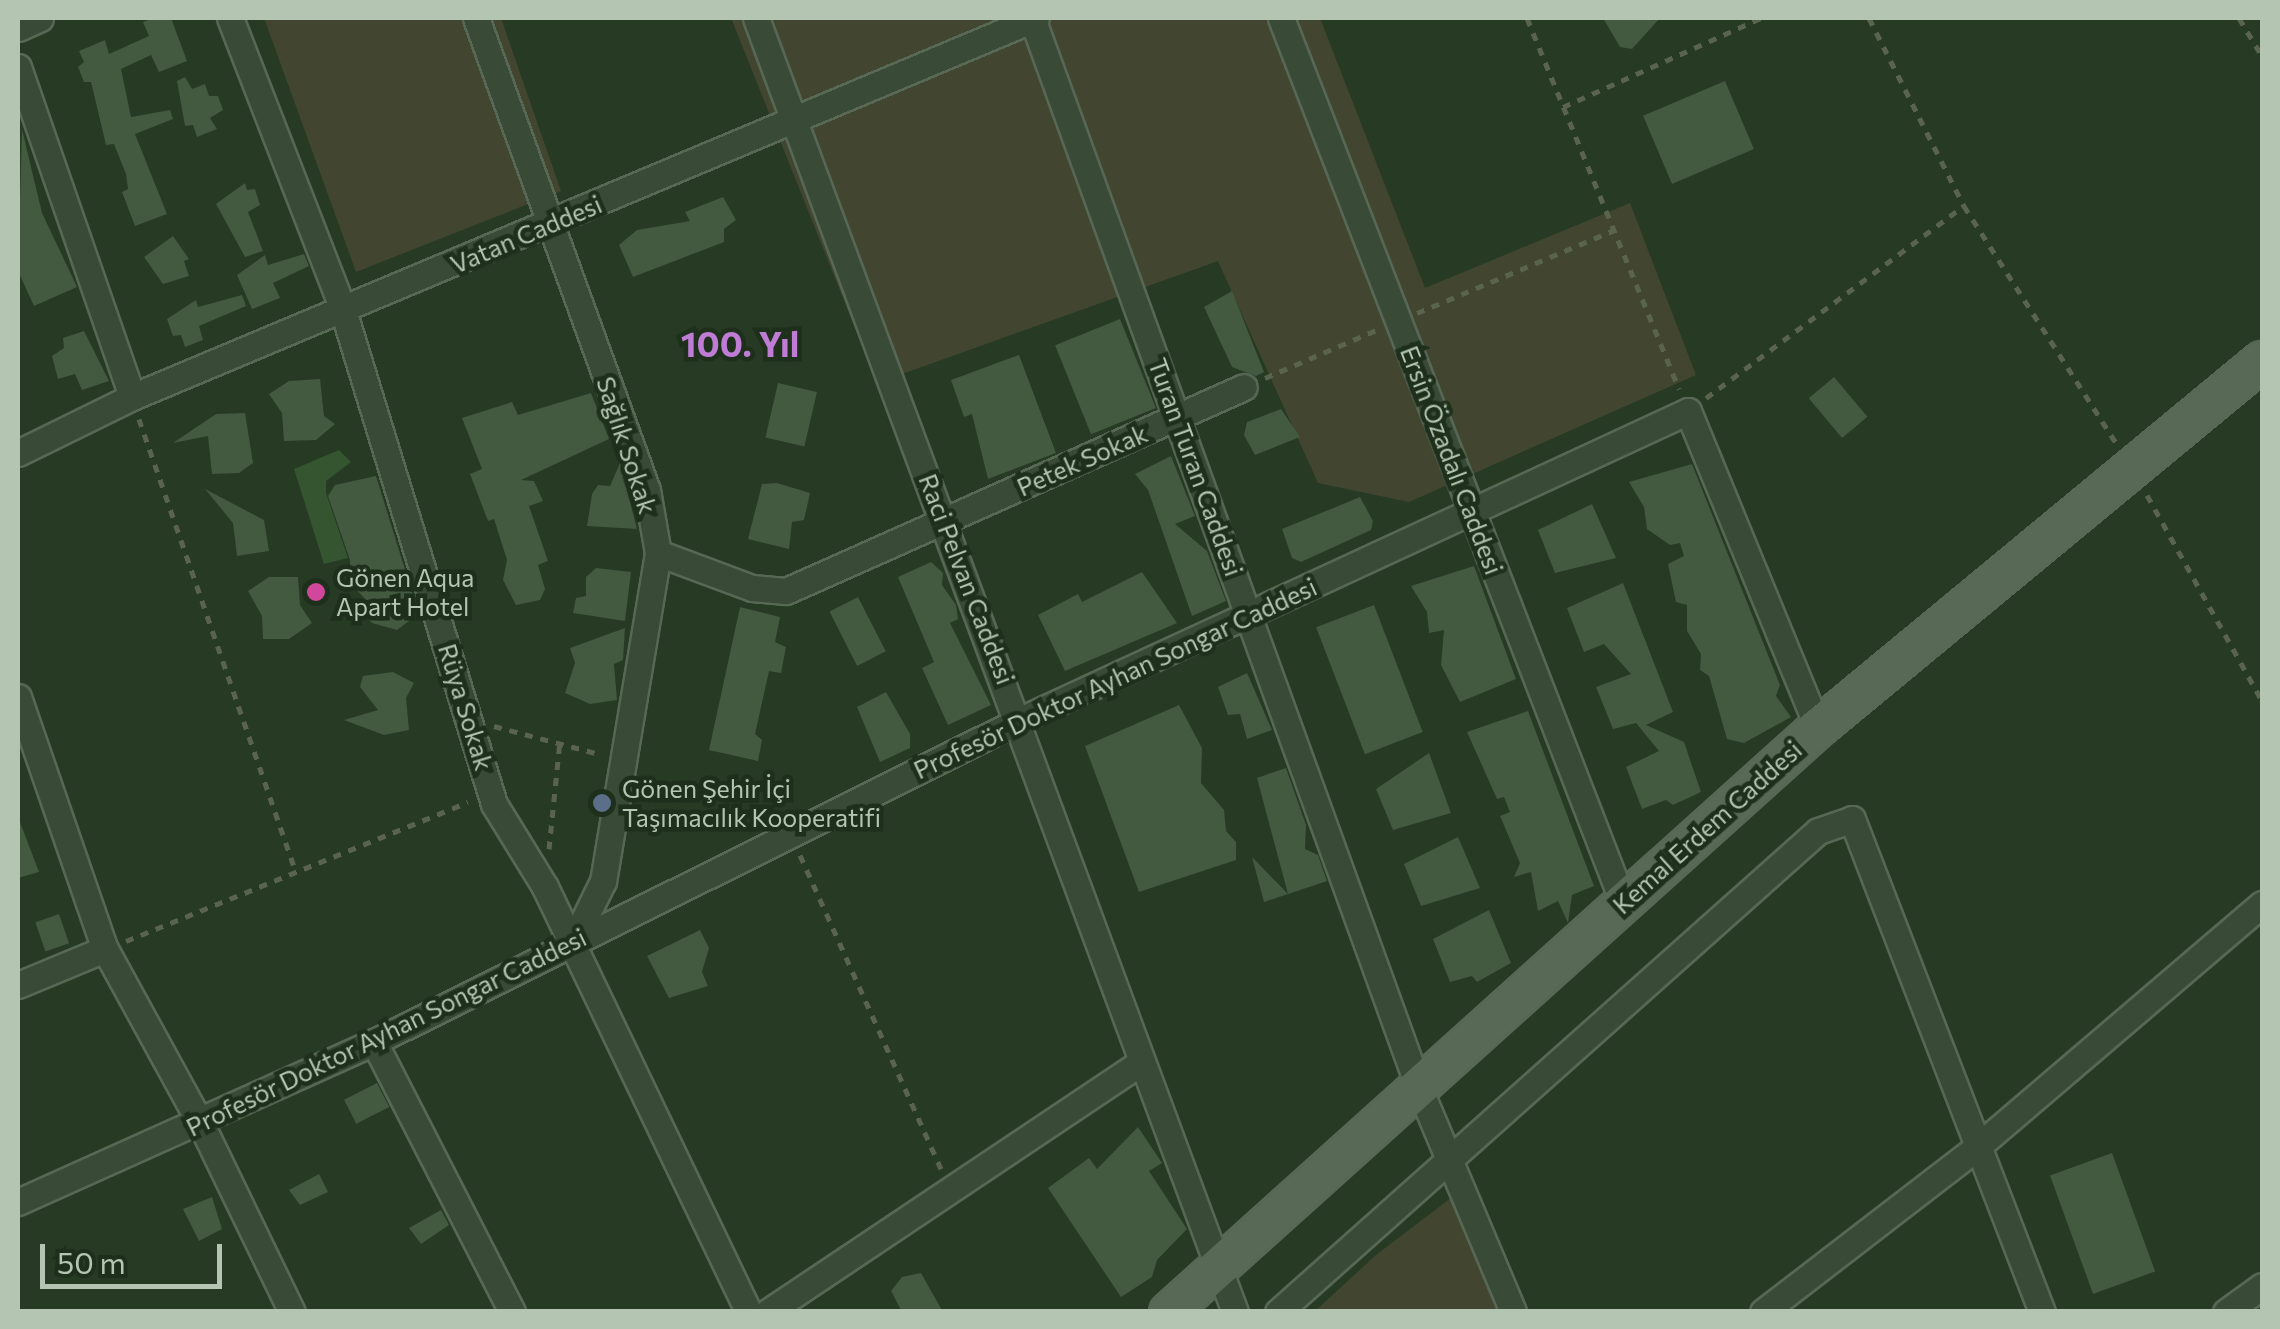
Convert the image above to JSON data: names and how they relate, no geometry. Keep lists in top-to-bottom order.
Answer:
{
  "streets": {
    "main road": ["Kemal Erdem Caddesi"],
    "street": [
      "Vatan Caddesi",
      "Sağlık Sokak",
      "Petek Sokak",
      "Ersin Özadalı Caddesi",
      "Turan Turan Caddesi",
      "Raci Pelvan Caddesi",
      "Profesör Doktor Ayhan Songar Caddesi",
      "Rüya Sokak"
    ]
  },
  "crossings": [
    ["Vatan Caddesi", "Sağlık Sokak"],
    ["Vatan Caddesi", "Turan Turan Caddesi"],
    ["Vatan Caddesi", "Raci Pelvan Caddesi"],
    ["Vatan Caddesi", "Rüya Sokak"],
    ["Sağlık Sokak", "Petek Sokak"],
    ["Sağlık Sokak", "Profesör Doktor Ayhan Songar Caddesi"],
    ["Sağlık Sokak", "Rüya Sokak"],
    ["Petek Sokak", "Turan Turan Caddesi"],
    ["Petek Sokak", "Raci Pelvan Caddesi"],
    ["Ersin Özadalı Caddesi", "Profesör Doktor Ayhan Songar Caddesi"],
    ["Ersin Özadalı Caddesi", "Kemal Erdem Caddesi"],
    ["Turan Turan Caddesi", "Profesör Doktor Ayhan Songar Caddesi"],
    ["Turan Turan Caddesi", "Kemal Erdem Caddesi"],
    ["Raci Pelvan Caddesi", "Profesör Doktor Ayhan Songar Caddesi"],
    ["Raci Pelvan Caddesi", "Kemal Erdem Caddesi"],
    ["Profesör Doktor Ayhan Songar Caddesi", "Rüya Sokak"]
  ],
  "districts": ["100. Yıl"],
  "places": ["Gönen Aqua Apart Hotel", "Gönen Şehir İçi Taşımacılık Kooperatifi"],
  "scale_bar": "50 m"
}
